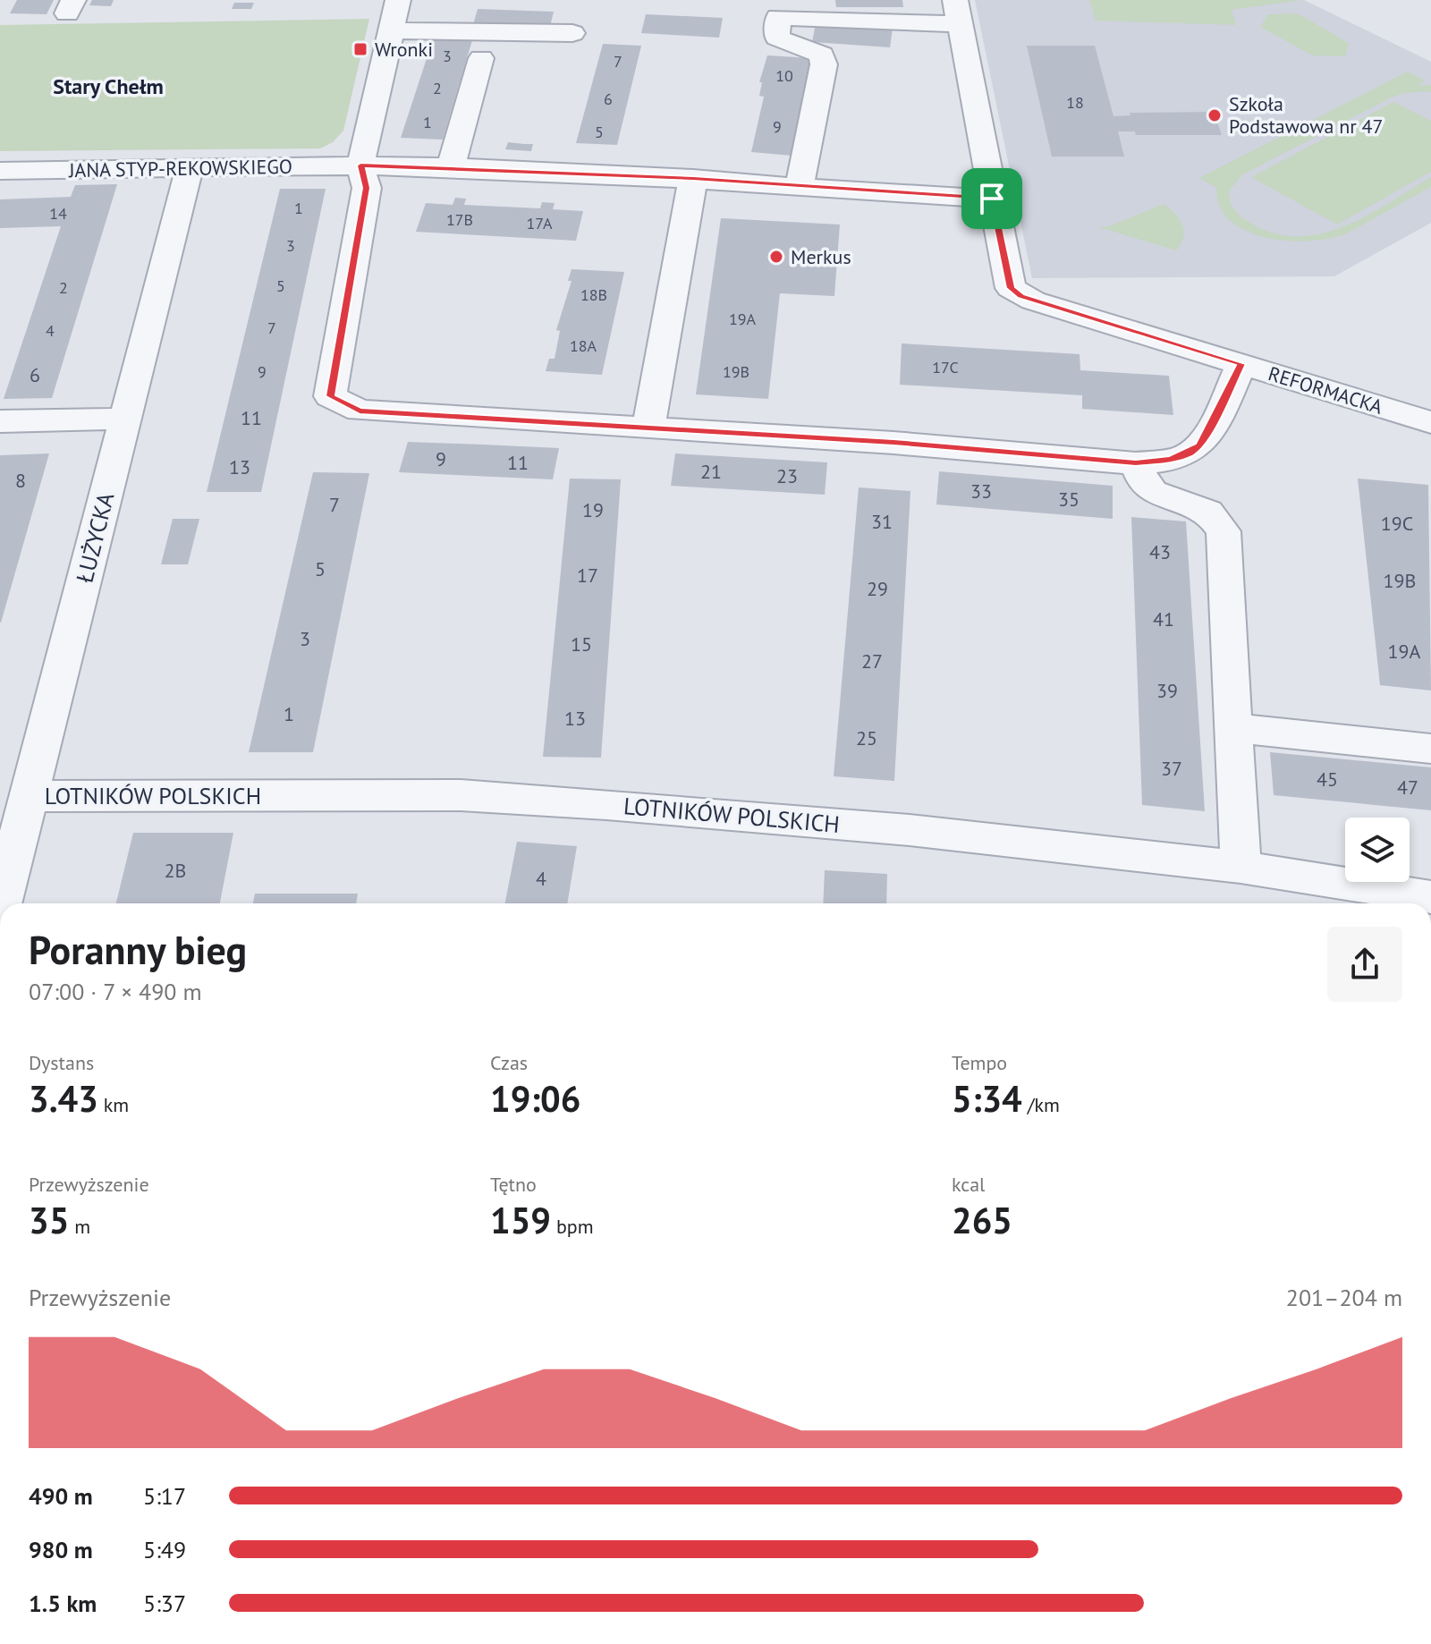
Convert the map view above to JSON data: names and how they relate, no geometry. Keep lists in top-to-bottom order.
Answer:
{
  "streets": {
    "street": [
      "JANA STYP-REKOWSKIEGO",
      "REFORMACKA",
      "ŁUŻYCKA",
      "LOTNIKÓW POLSKICH"
    ]
  },
  "crossings": [
    ["JANA STYP-REKOWSKIEGO", "REFORMACKA"],
    ["JANA STYP-REKOWSKIEGO", "ŁUŻYCKA"],
    ["ŁUŻYCKA", "LOTNIKÓW POLSKICH"]
  ],
  "districts": ["Stary Chełm"],
  "places": {
    "transit": ["Wronki"],
    "other": ["Szkoła Podstawowa nr 47", "Merkus"]
  },
  "house_numbers": [
    "3",
    "7",
    "10",
    "2",
    "6",
    "18",
    "1",
    "9",
    "5",
    "1",
    "14",
    "17B",
    "17A",
    "3",
    "5",
    "2",
    "18B",
    "19A",
    "7",
    "4",
    "18A",
    "17C",
    "9",
    "19B",
    "6",
    "11",
    "9",
    "11",
    "13",
    "21",
    "23",
    "8",
    "33",
    "35",
    "7",
    "19",
    "31",
    "19C",
    "43",
    "5",
    "17",
    "19B",
    "29",
    "41",
    "3",
    "15",
    "19A",
    "27",
    "39",
    "1",
    "13",
    "25",
    "37",
    "45",
    "47",
    "2B",
    "4"
  ],
  "page": {
    "heading": ["Poranny bieg", "07:00 · 7 × 490 m"],
    "stats": [
      ["Dystans", "3.43 km"],
      ["Czas", "19:06"],
      ["Tempo", "5:34 /km"],
      ["Przewyższenie", "35 m"],
      ["Tętno", "159 bpm"],
      ["kcal", "265"]
    ],
    "chart": ["Przewyższenie", "201–204 m"],
    "list": [
      {
        "name": "490 m",
        "note": "5:17"
      },
      {
        "name": "980 m",
        "note": "5:49"
      },
      {
        "name": "1.5 km",
        "note": "5:37"
      }
    ]
  }
}
